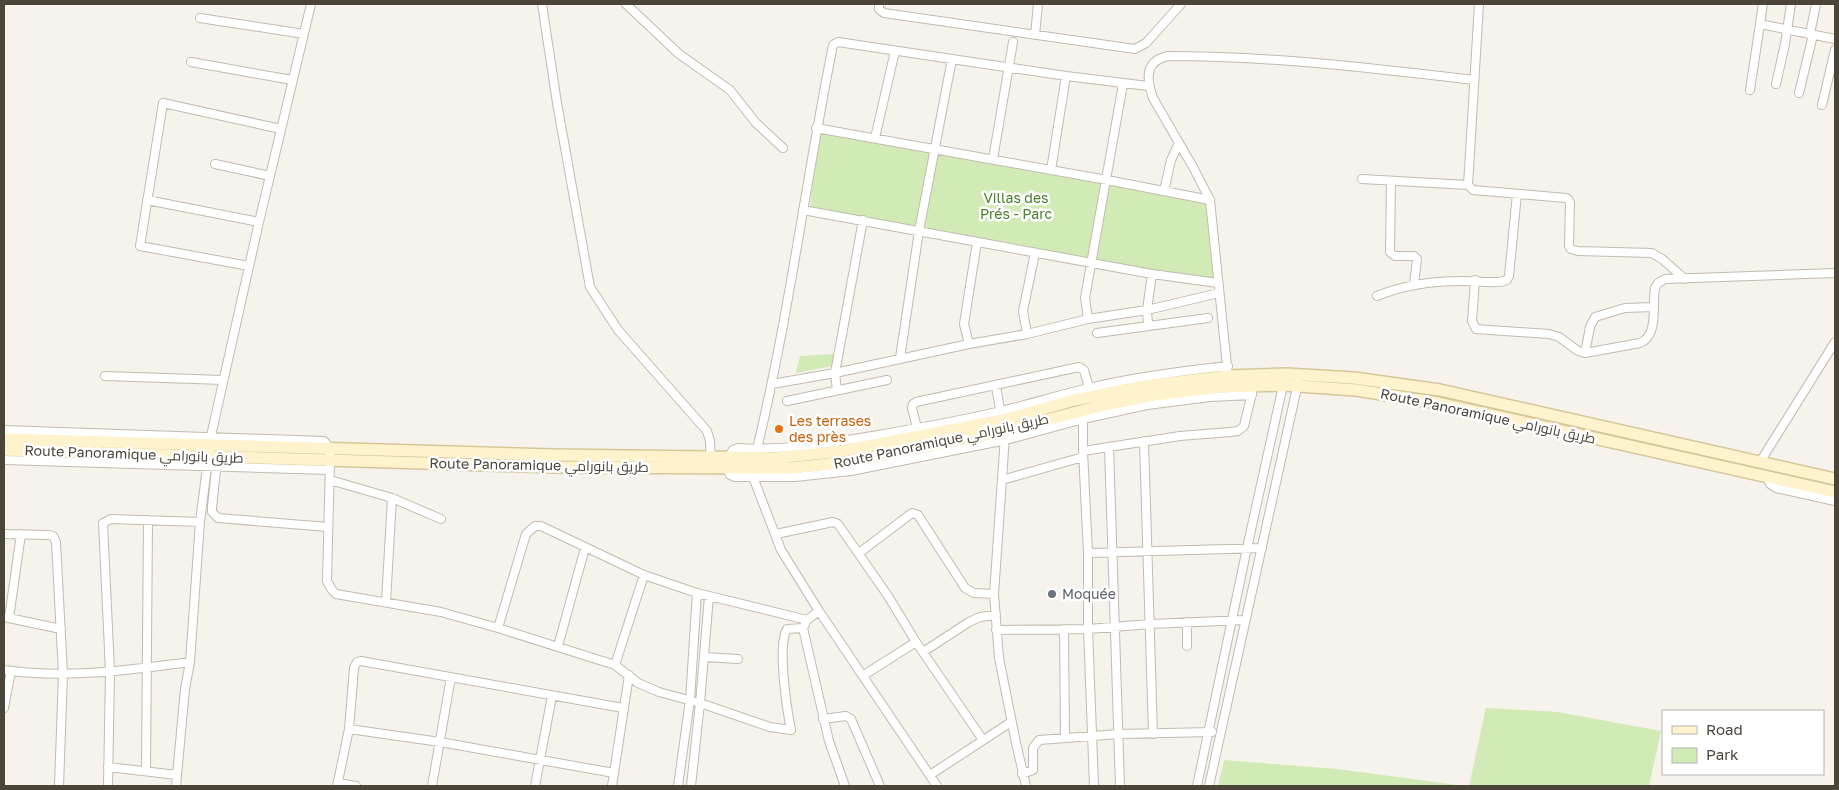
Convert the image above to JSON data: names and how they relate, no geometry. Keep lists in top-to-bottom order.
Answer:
{
  "streets": {
    "street": ["Route Panoramique طريق بانورامي"]
  },
  "parks": ["Villas des Prés - Parc"],
  "places": ["Les terrases des près", "Moquée"],
  "legend": ["Road", "Park"]
}
